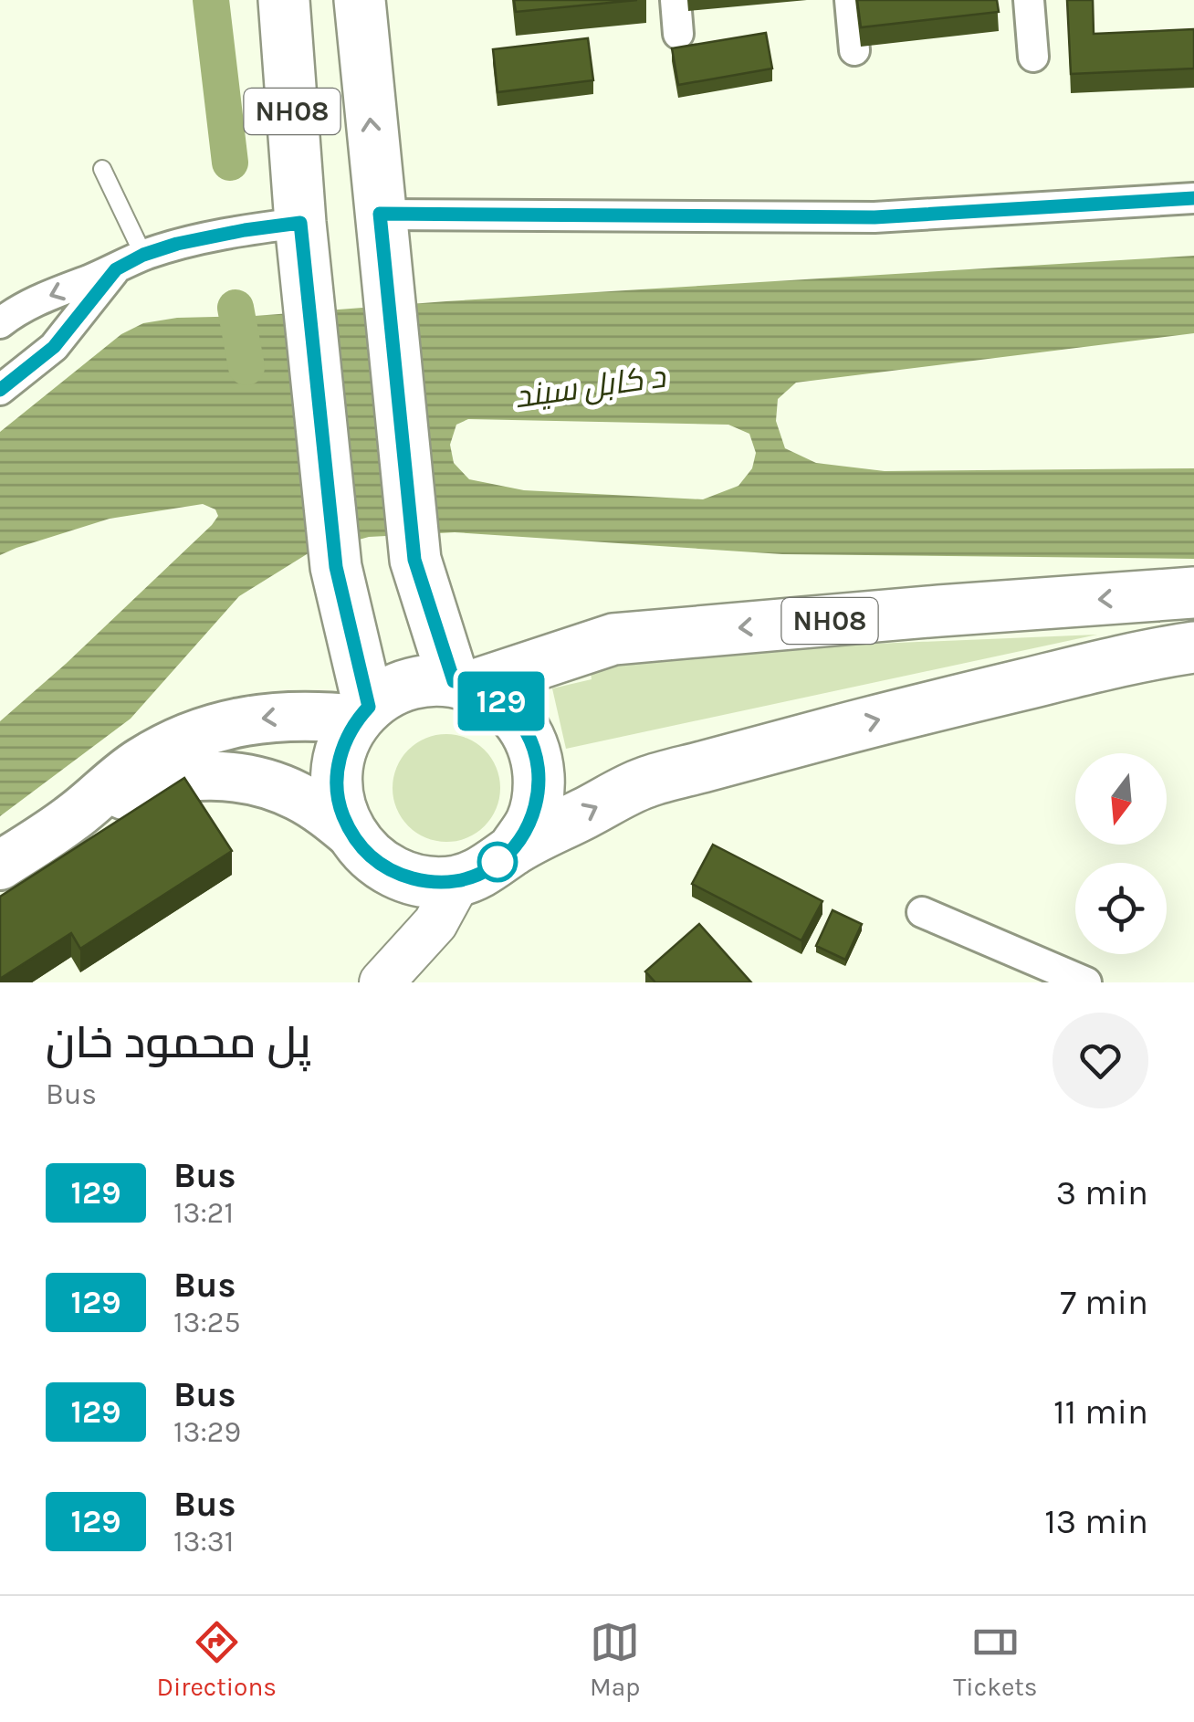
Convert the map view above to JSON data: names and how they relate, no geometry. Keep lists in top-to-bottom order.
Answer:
{
  "streets": {
    "highway": ["NH08"]
  },
  "water": ["د کابل سيند"],
  "lines": ["bus line 129"],
  "north": "bottom",
  "page": {
    "on_map": "129",
    "heading": ["پل محمود خان", "Bus"],
    "list": [
      {
        "mark": "129",
        "name": "Bus",
        "note": "13:21",
        "value": "3 min"
      },
      {
        "mark": "129",
        "name": "Bus",
        "note": "13:25",
        "value": "7 min"
      },
      {
        "mark": "129",
        "name": "Bus",
        "note": "13:29",
        "value": "11 min"
      },
      {
        "mark": "129",
        "name": "Bus",
        "note": "13:31",
        "value": "13 min"
      }
    ],
    "tabs": ["Directions", "Map", "Tickets"]
  }
}
